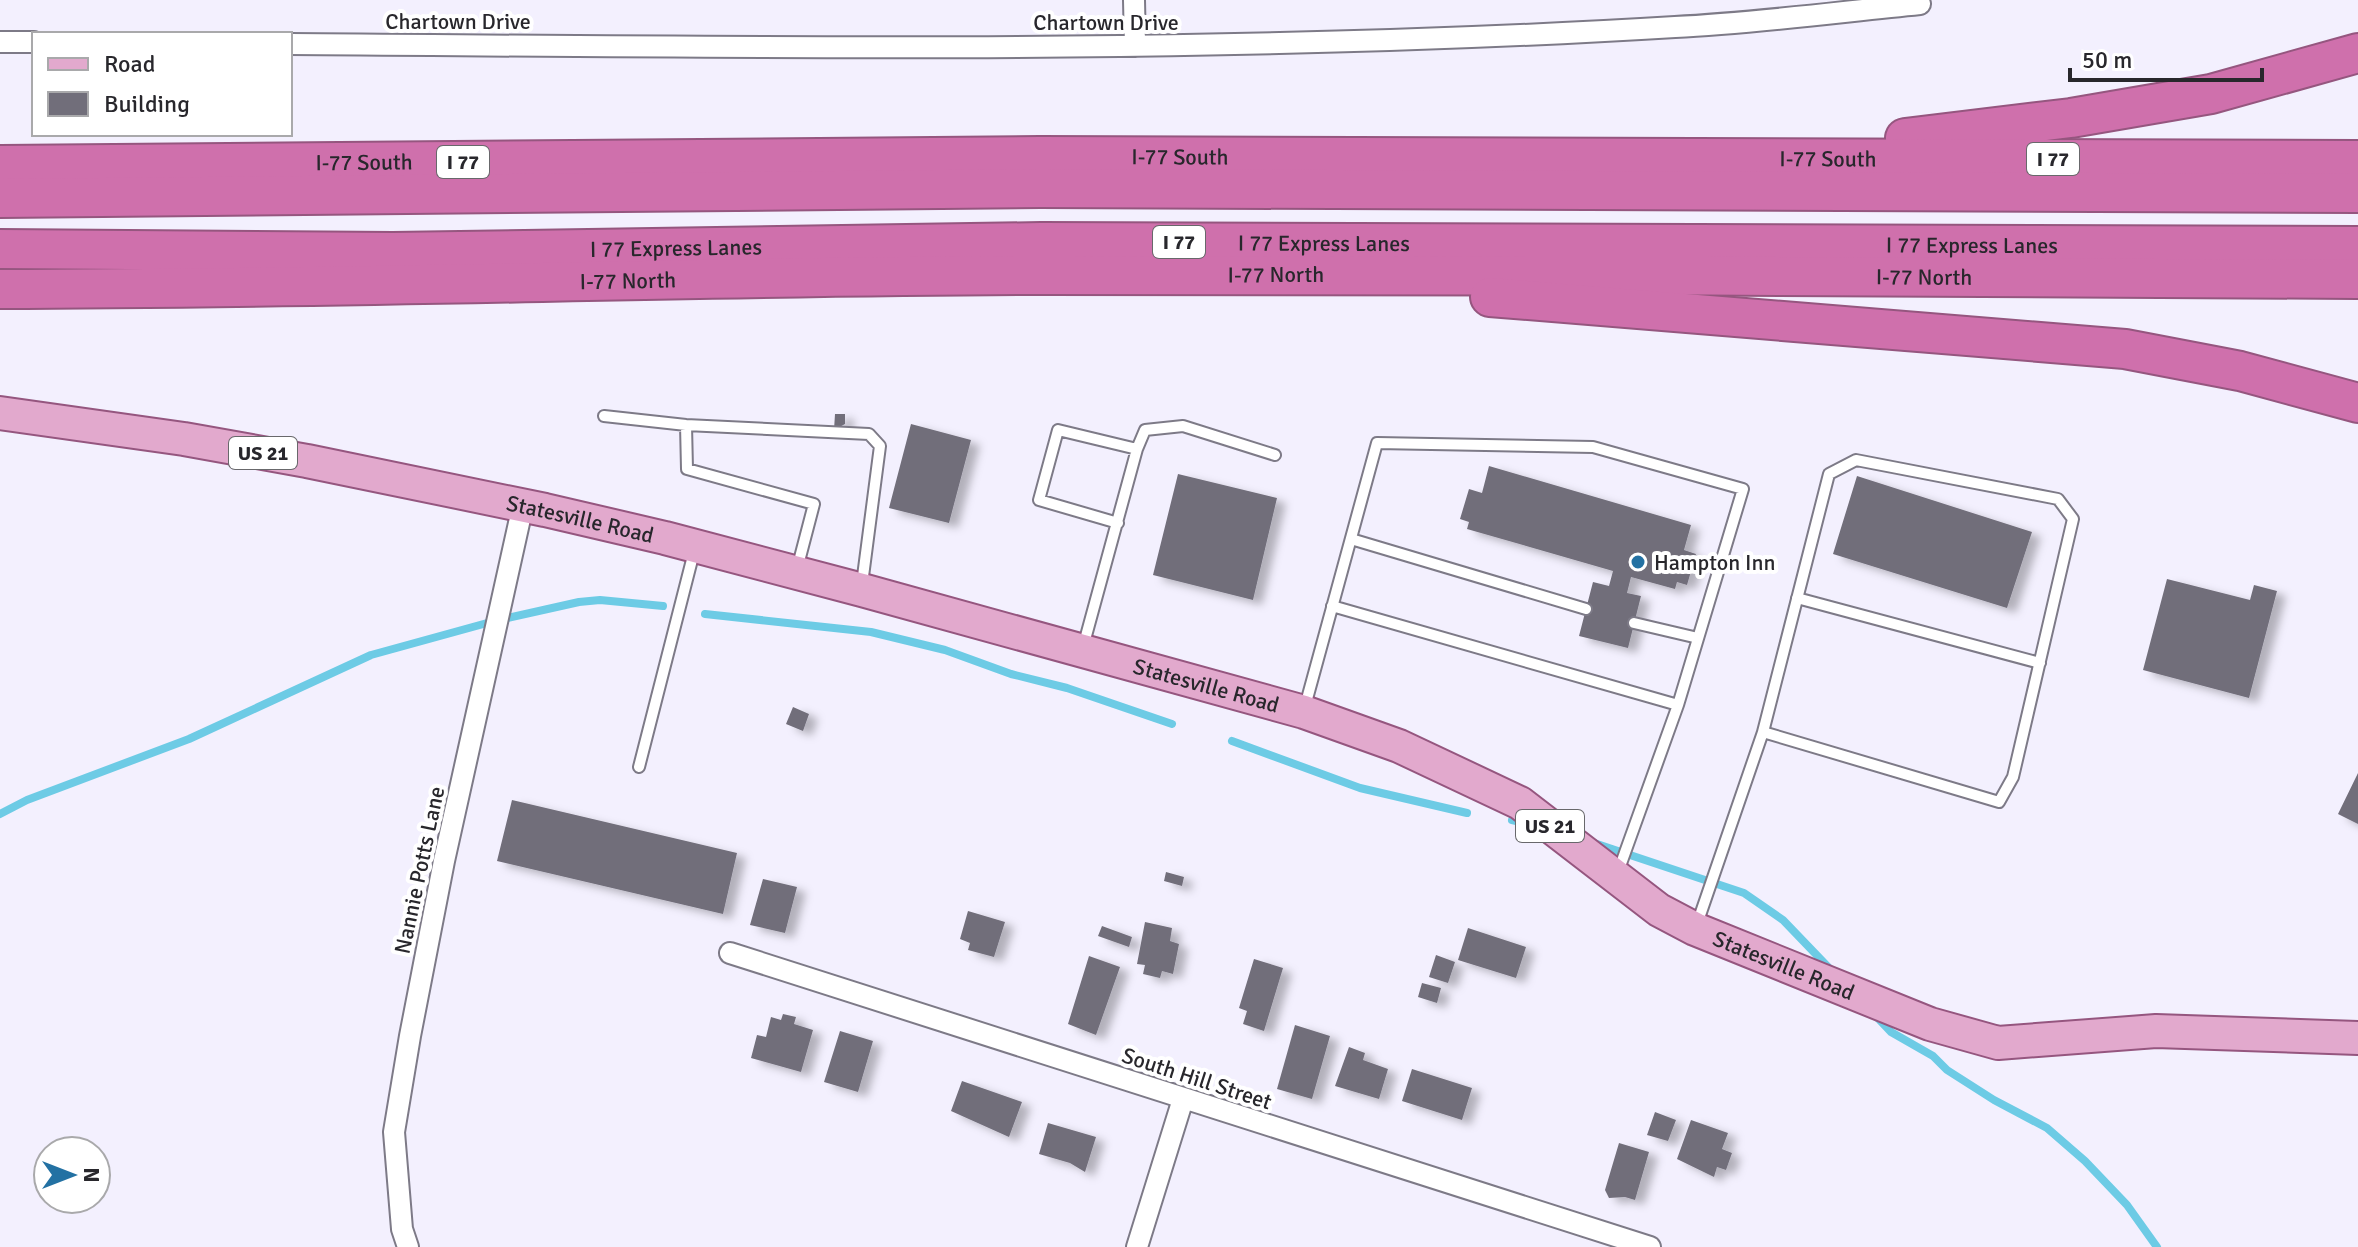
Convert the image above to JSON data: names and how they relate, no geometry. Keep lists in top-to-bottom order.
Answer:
{
  "streets": {
    "highway": [
      "I-77 South",
      "I 77",
      "I 77 Express Lanes",
      "I-77 North"
    ],
    "main road": ["US 21", "Statesville Road"],
    "street": ["Chartown Drive", "Nannie Potts Lane", "South Hill Street"]
  },
  "crossings": [
    ["Statesville Road", "Nannie Potts Lane"]
  ],
  "places": ["Hampton Inn"],
  "legend": ["Road", "Building"],
  "scale_bar": "50 m",
  "north": "right"
}
